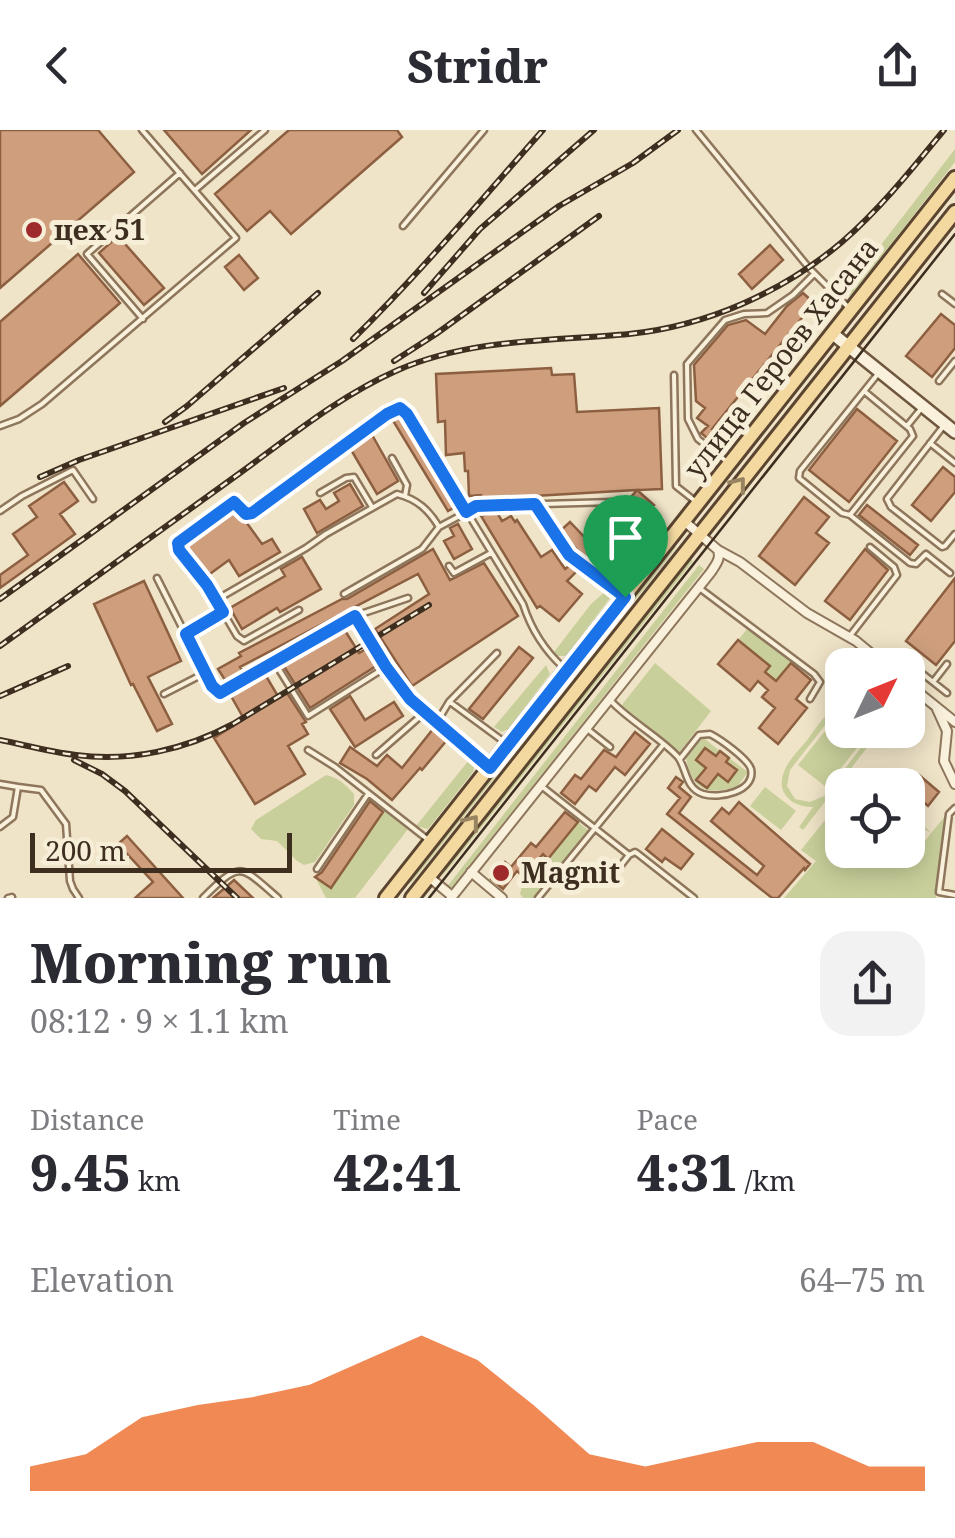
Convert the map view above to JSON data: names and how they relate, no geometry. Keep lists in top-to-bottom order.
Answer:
{
  "streets": {
    "main road": ["улица Героев Хасана"]
  },
  "places": ["цех 51", "Magnit"],
  "scale_bar": "200 m",
  "north": "top right",
  "page": {
    "header": "Stridr",
    "scale": "200 m",
    "heading": ["Morning run", "08:12 · 9 × 1.1 km"],
    "stats": [
      ["Distance", "9.45 km"],
      ["Time", "42:41"],
      ["Pace", "4:31 /km"]
    ],
    "chart": ["Elevation", "64–75 m"]
  }
}
